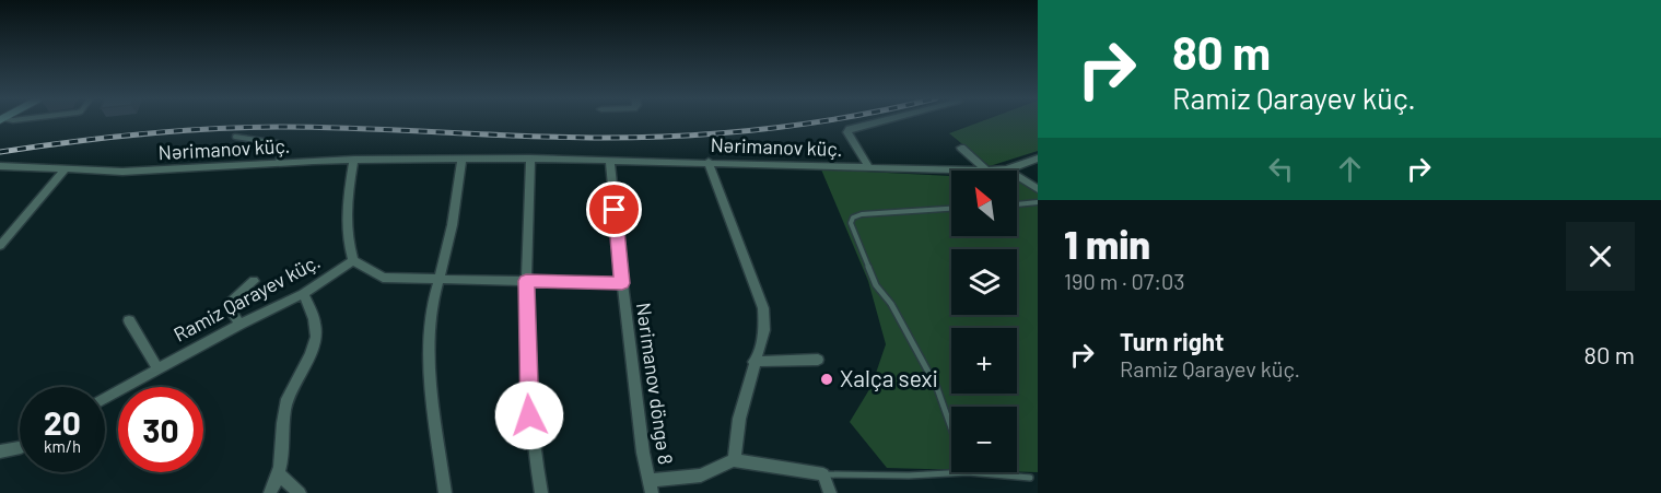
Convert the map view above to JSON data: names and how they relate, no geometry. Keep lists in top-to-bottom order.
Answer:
{
  "streets": {
    "street": ["Nərimanov küç.", "Ramiz Qarayev küç.", "Nərimanov döngə 8"]
  },
  "crossings": [
    ["Nərimanov küç.", "Nərimanov döngə 8"]
  ],
  "places": ["Xalça sexi"],
  "north": "top left",
  "page": {
    "turn": ["80 m", "Ramiz Qarayev küç."],
    "map_buttons": ["+", "−"],
    "heading": ["1 min", "190 m · 07:03"],
    "list": [
      {
        "name": "Turn right",
        "note": "Ramiz Qarayev küç.",
        "value": "80 m"
      }
    ],
    "speed": "20 km/h",
    "limit": "30"
  }
}
